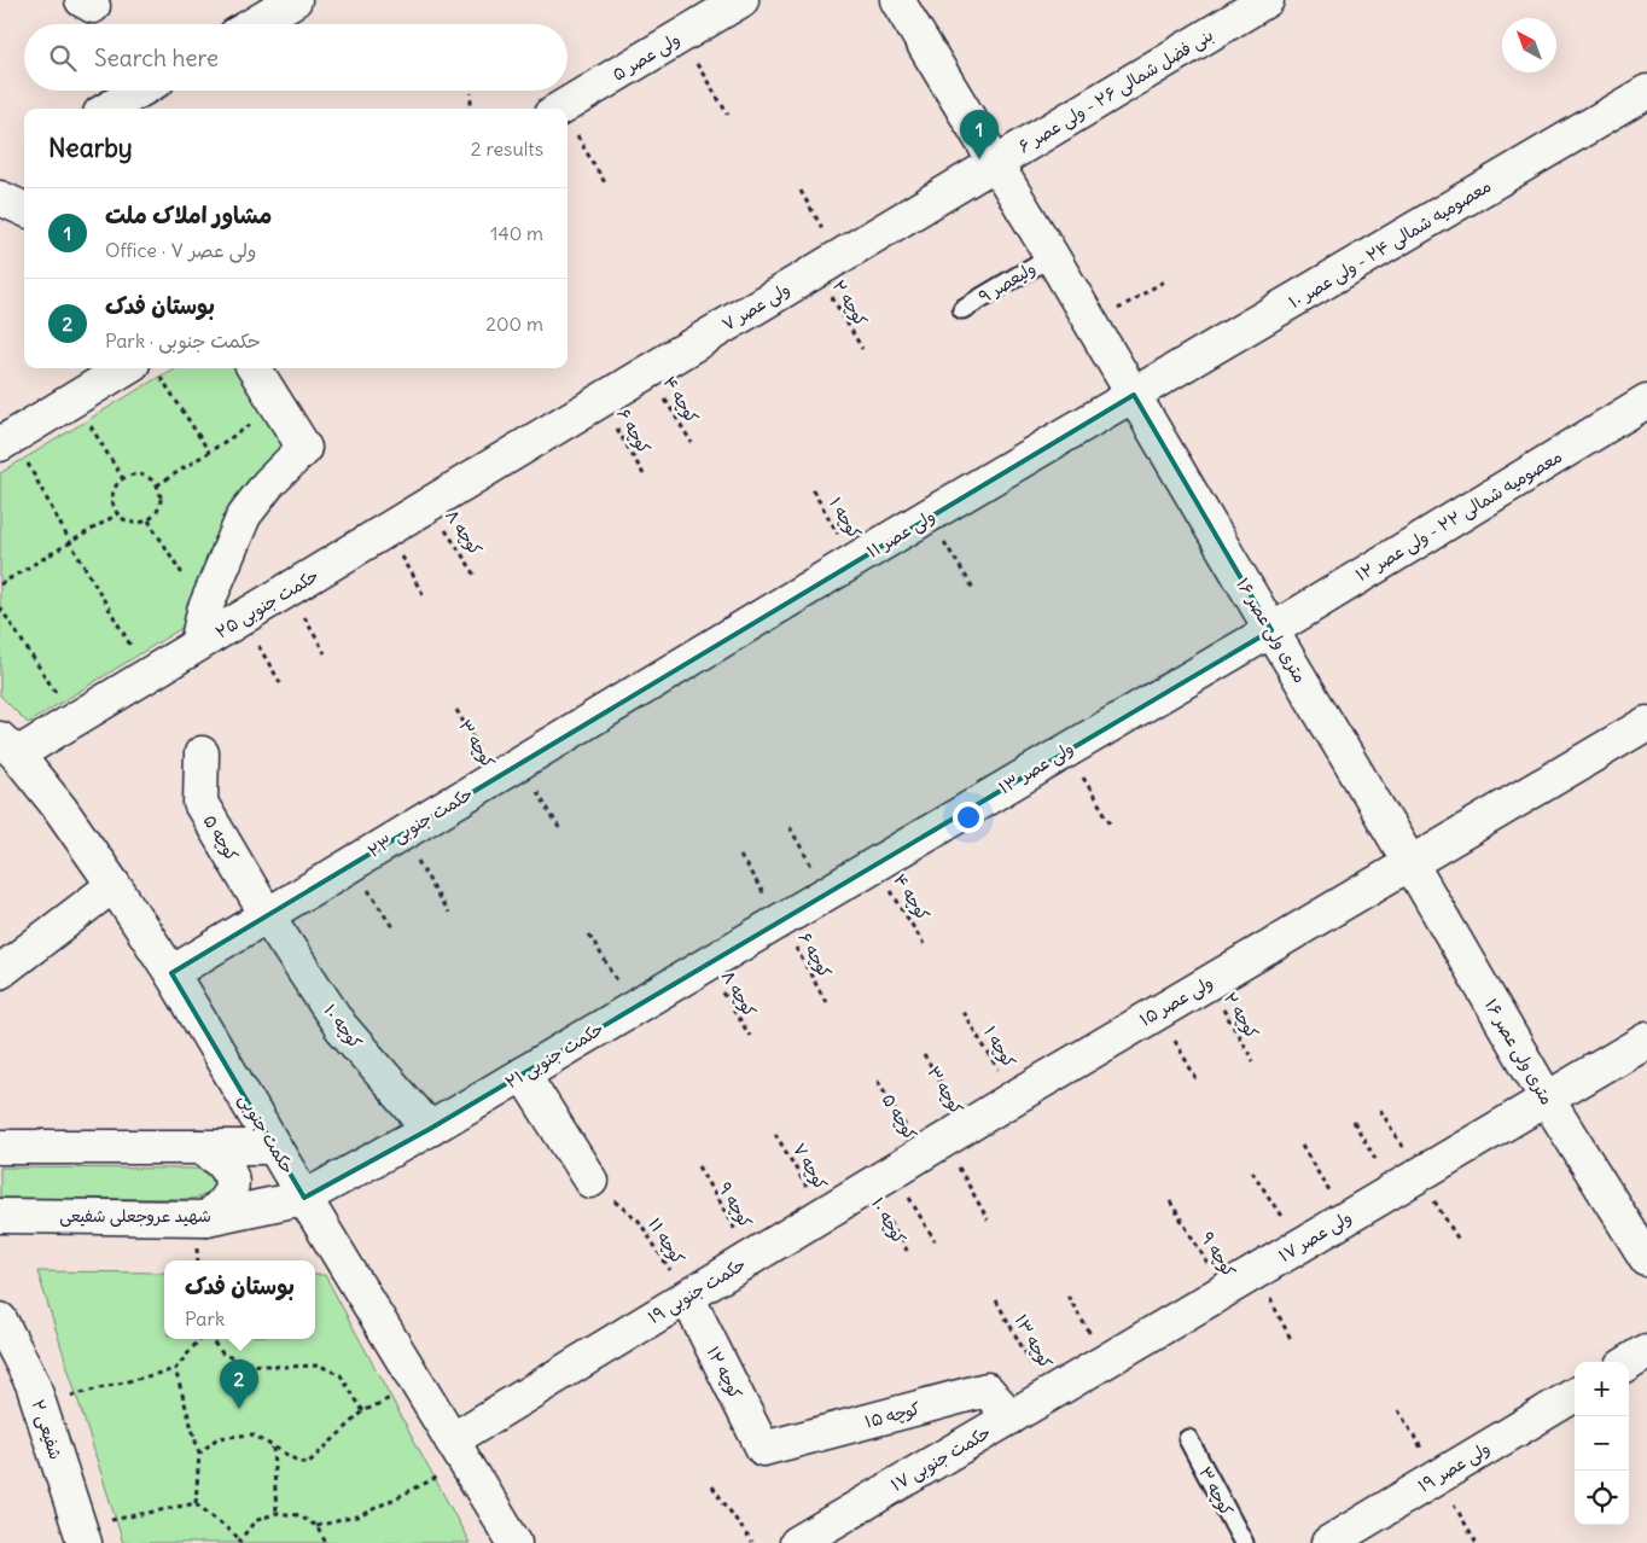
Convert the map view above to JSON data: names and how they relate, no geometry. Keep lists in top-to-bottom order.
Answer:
{
  "streets": {
    "street": [
      "ولی عصر ۵",
      "بنی فضل شمالی ۲۶ - ولی عصر ۶",
      "معصومیه شمالی ۲۴ - ولی عصر ۱۰",
      "ولی عصر ۷",
      "معصومیه شمالی ۲۲ - ولی عصر ۱۲",
      "ولی عصر ۱۱",
      "حکمت جنوبی ۲۵",
      "۱۶ متری ولی عصر",
      "ولی عصر ۱۳",
      "حکمت جنوبی ۲۳",
      "کوچه ۵",
      "ولی عصر ۱۵",
      "کوچه ۱۰",
      "حکمت جنوبی ۲۱",
      "حکمت جنوبی",
      "شهید عروجعلی شفیعی",
      "ولی عصر ۱۷",
      "حکمت جنوبی ۱۹",
      "کوچه ۱۲",
      "کوچه ۱۵",
      "شفیعی ۲",
      "حکمت جنوبی ۱۷",
      "ولی عصر ۱۹"
    ],
    "lane": ["ولیعصر ۹", "کوچه ۳"],
    "path": [
      "کوچه ۲",
      "کوچه ۴",
      "کوچه ۶",
      "کوچه ۱",
      "کوچه ۸",
      "کوچه ۷",
      "کوچه ۹",
      "کوچه ۱۱",
      "کوچه ۱۳"
    ]
  },
  "crossings": [
    ["بنی فضل شمالی ۲۶ - ولی عصر ۶", "ولی عصر ۷"],
    ["بنی فضل شمالی ۲۶ - ولی عصر ۶", "۱۶ متری ولی عصر"],
    ["معصومیه شمالی ۲۴ - ولی عصر ۱۰", "ولی عصر ۱۱"],
    ["معصومیه شمالی ۲۴ - ولی عصر ۱۰", "۱۶ متری ولی عصر"],
    ["ولیعصر ۹", "۱۶ متری ولی عصر"],
    ["کوچه ۲", "ولی عصر ۷"],
    ["کوچه ۲", "ولی عصر ۱۵"],
    ["ولی عصر ۷", "کوچه ۴"],
    ["ولی عصر ۷", "کوچه ۶"],
    ["ولی عصر ۷", "حکمت جنوبی ۲۵"],
    ["ولی عصر ۷", "۱۶ متری ولی عصر"],
    ["کوچه ۴", "ولی عصر ۱۳"],
    ["کوچه ۶", "ولی عصر ۱۳"],
    ["کوچه ۶", "حکمت جنوبی ۲۱"],
    ["معصومیه شمالی ۲۲ - ولی عصر ۱۲", "۱۶ متری ولی عصر"],
    ["معصومیه شمالی ۲۲ - ولی عصر ۱۲", "ولی عصر ۱۳"],
    ["کوچه ۱", "ولی عصر ۱۱"],
    ["کوچه ۱", "ولی عصر ۱۵"],
    ["کوچه ۸", "حکمت جنوبی ۲۵"],
    ["کوچه ۸", "حکمت جنوبی ۲۱"],
    ["ولی عصر ۱۱", "۱۶ متری ولی عصر"],
    ["ولی عصر ۱۱", "حکمت جنوبی ۲۳"],
    ["حکمت جنوبی ۲۵", "حکمت جنوبی"],
    ["۱۶ متری ولی عصر", "ولی عصر ۱۳"],
    ["۱۶ متری ولی عصر", "ولی عصر ۱۵"],
    ["۱۶ متری ولی عصر", "ولی عصر ۱۷"],
    ["کوچه ۳", "حکمت جنوبی ۲۳"],
    ["کوچه ۳", "کوچه ۵"],
    ["کوچه ۳", "ولی عصر ۱۵"],
    ["کوچه ۳", "حکمت جنوبی ۱۹"],
    ["ولی عصر ۱۳", "حکمت جنوبی ۲۱"],
    ["حکمت جنوبی ۲۳", "کوچه ۵"],
    ["حکمت جنوبی ۲۳", "کوچه ۱۰"],
    ["حکمت جنوبی ۲۳", "حکمت جنوبی"],
    ["کوچه ۵", "ولی عصر ۱۵"],
    ["کوچه ۵", "کوچه ۱۰"],
    ["کوچه ۵", "حکمت جنوبی ۱۹"],
    ["ولی عصر ۱۵", "حکمت جنوبی ۱۹"],
    ["کوچه ۱۰", "حکمت جنوبی ۲۱"],
    ["کوچه ۱۰", "حکمت جنوبی ۱۹"],
    ["حکمت جنوبی ۲۱", "حکمت جنوبی"],
    ["حکمت جنوبی ۲۱", "شهید عروجعلی شفیعی"],
    ["حکمت جنوبی", "شهید عروجعلی شفیعی"],
    ["حکمت جنوبی", "حکمت جنوبی ۱۹"],
    ["کوچه ۷", "حکمت جنوبی ۱۹"],
    ["کوچه ۹", "ولی عصر ۱۷"],
    ["کوچه ۹", "حکمت جنوبی ۱۹"],
    ["ولی عصر ۱۷", "حکمت جنوبی ۱۷"],
    ["کوچه ۱۱", "حکمت جنوبی ۱۹"],
    ["کوچه ۱۱", "کوچه ۱۲"],
    ["حکمت جنوبی ۱۹", "کوچه ۱۲"],
    ["کوچه ۱۳", "حکمت جنوبی ۱۷"],
    ["کوچه ۱۲", "کوچه ۱۵"],
    ["کوچه ۱۵", "حکمت جنوبی ۱۷"]
  ],
  "north": "top left",
  "page": {
    "search": "Search here",
    "heading": ["Nearby", "2 results"],
    "pins": ["1", "2"],
    "list": [
      {
        "mark": "1",
        "name": "مشاور املاک ملت",
        "note": "Office · ولی عصر ۷",
        "value": "140 m"
      },
      {
        "mark": "2",
        "name": "بوستان فدک",
        "note": "Park · حکمت جنوبی",
        "value": "200 m"
      }
    ],
    "popup": ["بوستان فدک", "Park"],
    "map_buttons": ["+", "−"]
  }
}
